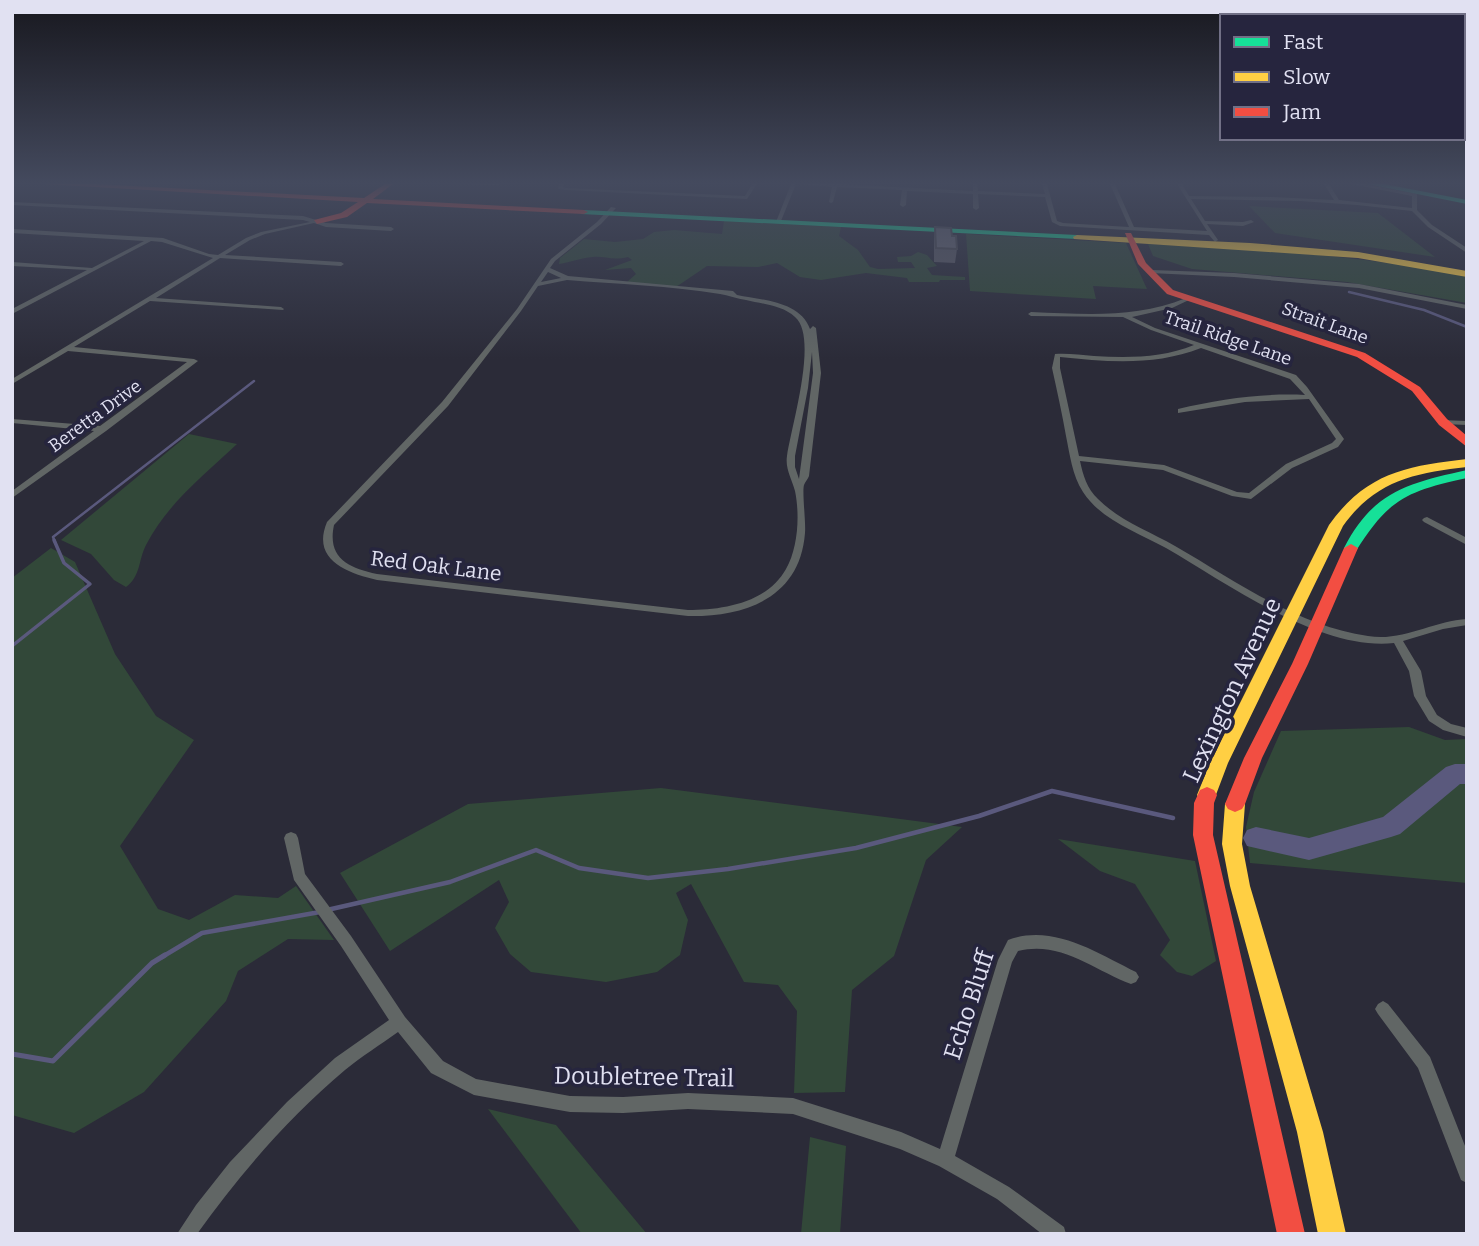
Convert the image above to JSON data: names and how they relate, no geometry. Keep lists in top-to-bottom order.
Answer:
{
  "streets": {
    "main road": ["Strait Lane", "Lexington Avenue"],
    "street": [
      "Trail Ridge Lane",
      "Beretta Drive",
      "Red Oak Lane",
      "Echo Bluff",
      "Doubletree Trail"
    ]
  },
  "crossings": [
    ["Echo Bluff", "Doubletree Trail"]
  ],
  "legend": ["Fast", "Slow", "Jam"]
}
